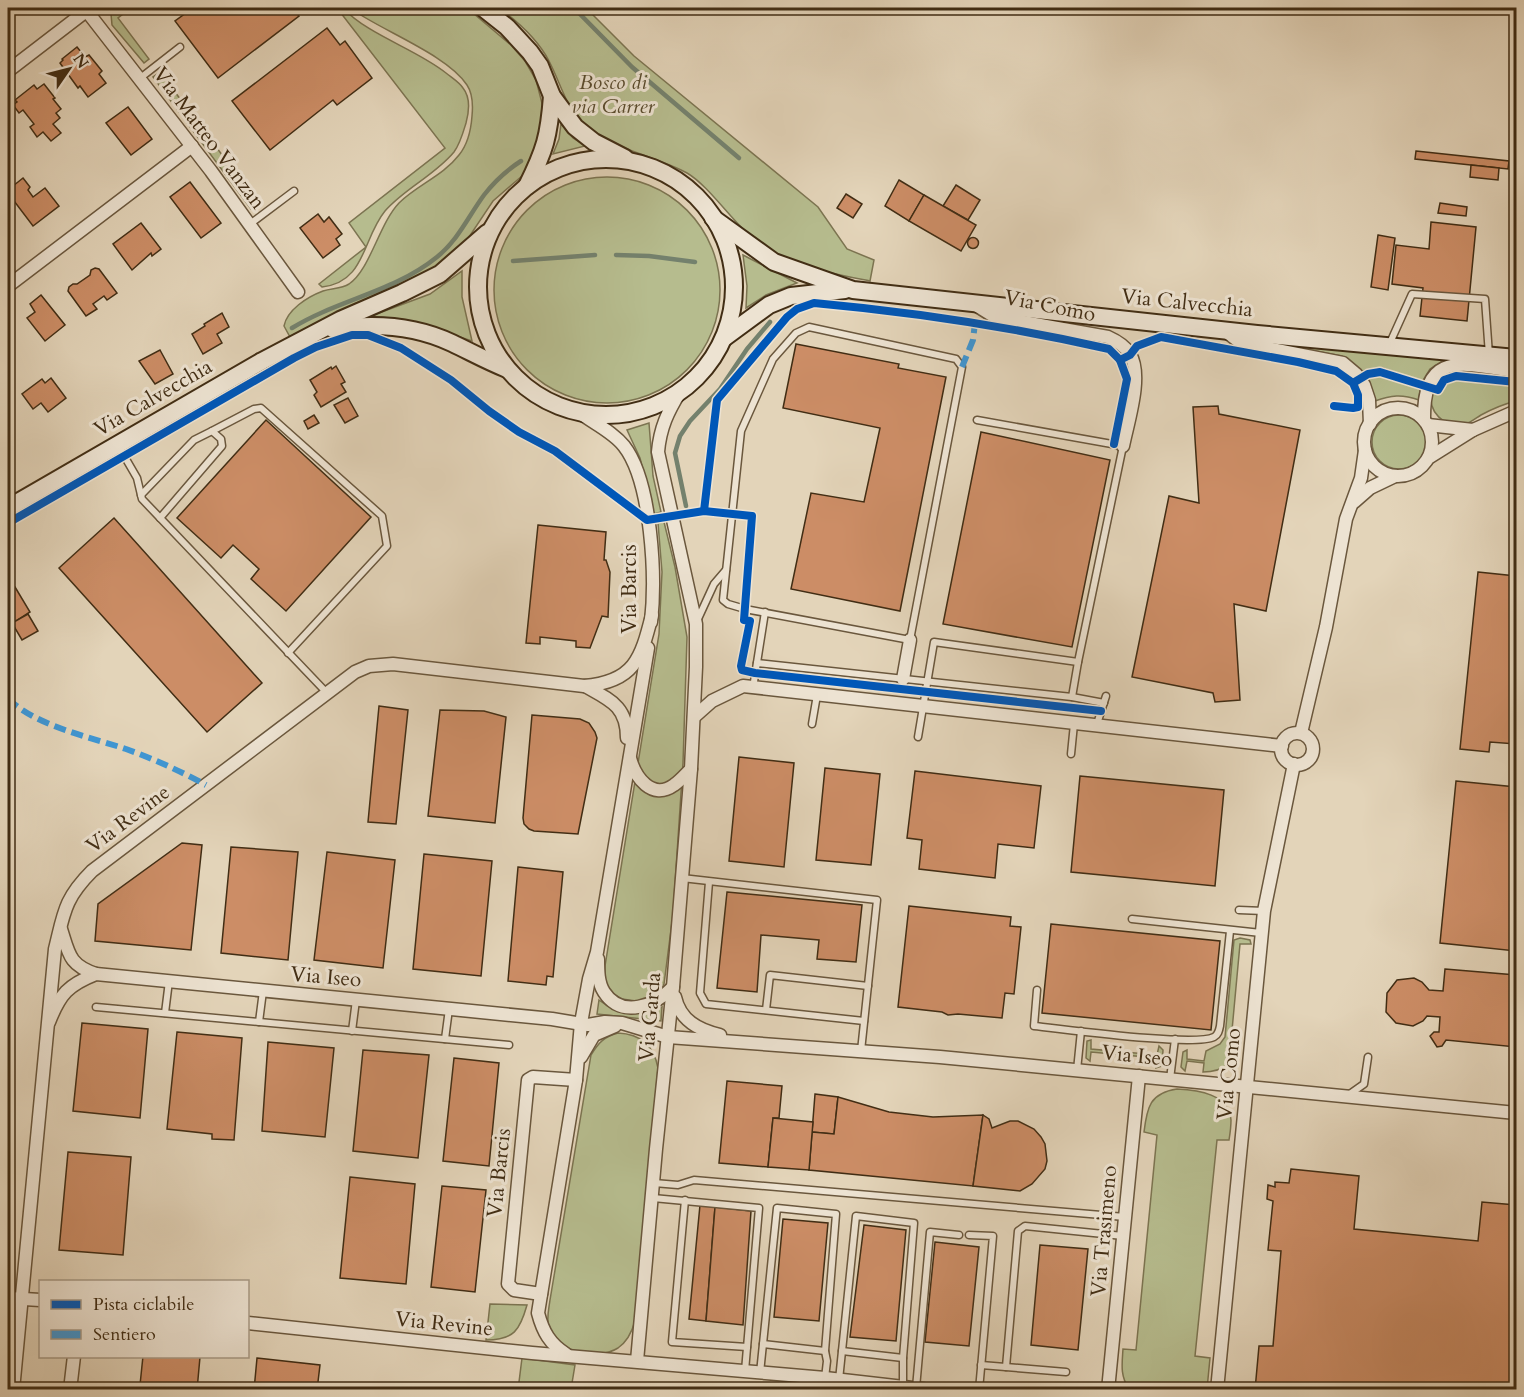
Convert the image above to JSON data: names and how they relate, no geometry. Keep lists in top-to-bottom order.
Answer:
{
  "streets": {
    "main road": ["Via Calvecchia"],
    "street": [
      "Via Matteo Vanzan",
      "Via Como",
      "Via Barcis",
      "Via Revine",
      "Via Iseo",
      "Via Garda",
      "Via Trasimeno"
    ]
  },
  "crossings": [
    ["Via Calvecchia", "Via Como"],
    ["Via Como", "Via Iseo"],
    ["Via Barcis", "Via Revine"],
    ["Via Barcis", "Via Iseo"],
    ["Via Barcis", "Via Garda"],
    ["Via Revine", "Via Garda"],
    ["Via Iseo", "Via Garda"],
    ["Via Iseo", "Via Trasimeno"]
  ],
  "parks": ["Bosco di via Carrer"],
  "legend": ["Pista ciclabile", "Sentiero"],
  "north": "top right"
}
